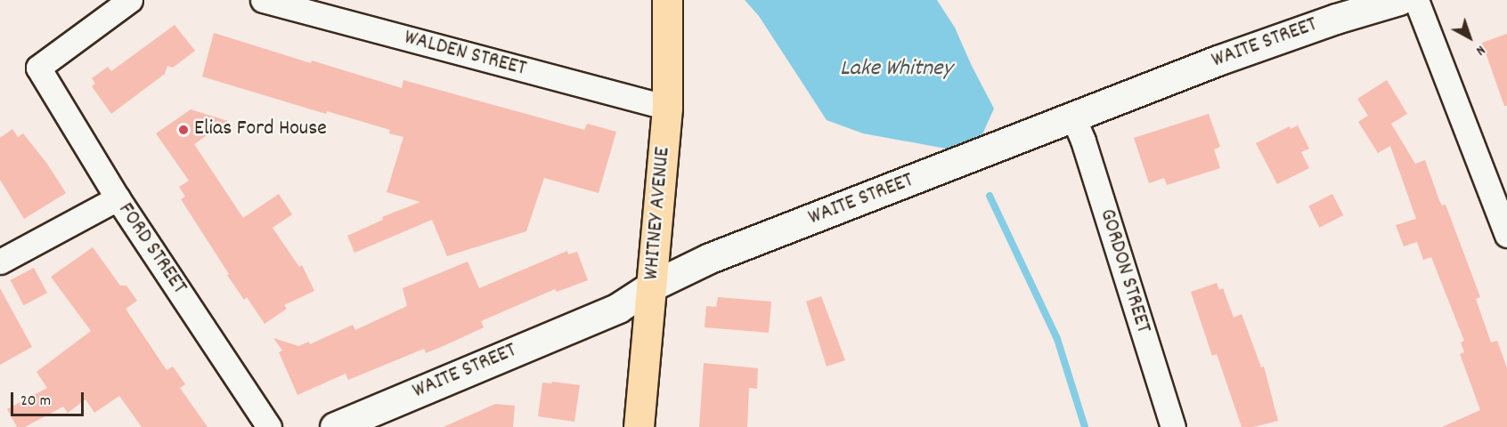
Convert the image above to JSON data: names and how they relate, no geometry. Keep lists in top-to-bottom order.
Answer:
{
  "streets": {
    "main road": ["WHITNEY AVENUE"],
    "street": [
      "WAITE STREET",
      "WALDEN STREET",
      "FORD STREET",
      "GORDON STREET"
    ]
  },
  "crossings": [
    ["WAITE STREET", "WHITNEY AVENUE"],
    ["WAITE STREET", "GORDON STREET"],
    ["WALDEN STREET", "WHITNEY AVENUE"]
  ],
  "water": ["Lake Whitney"],
  "places": ["Elias Ford House"],
  "scale_bar": "20 m",
  "north": "bottom right"
}
